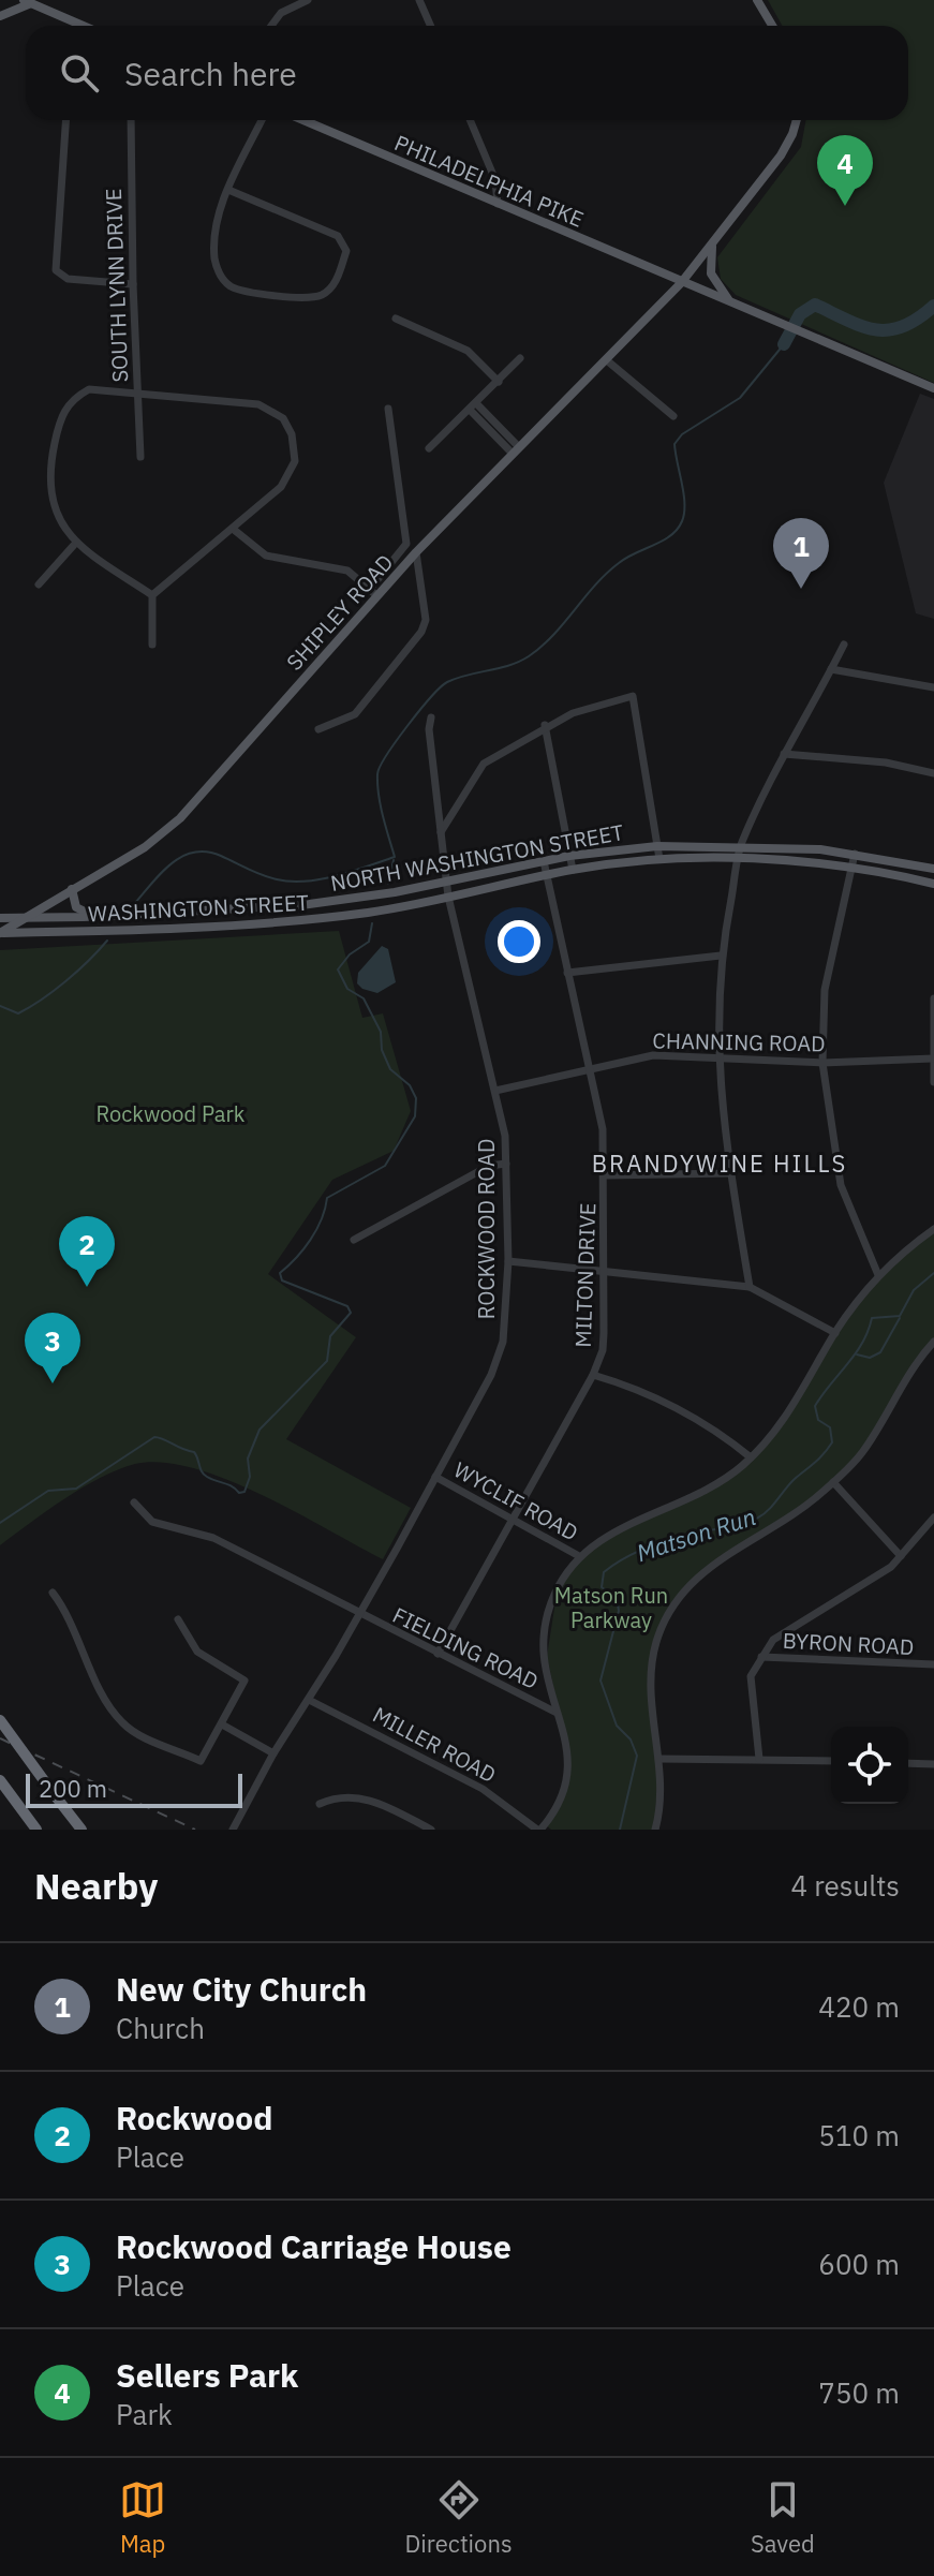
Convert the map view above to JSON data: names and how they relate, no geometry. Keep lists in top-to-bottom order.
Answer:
{
  "streets": {
    "main road": [
      "PHILADELPHIA PIKE",
      "SHIPLEY ROAD",
      "NORTH WASHINGTON STREET",
      "WASHINGTON STREET"
    ],
    "street": [
      "SOUTH LYNN DRIVE",
      "CHANNING ROAD",
      "ROCKWOOD ROAD",
      "MILTON DRIVE",
      "WYCLIF ROAD",
      "BYRON ROAD",
      "FIELDING ROAD",
      "MILLER ROAD"
    ]
  },
  "crossings": [
    ["PHILADELPHIA PIKE", "SHIPLEY ROAD"],
    ["SHIPLEY ROAD", "NORTH WASHINGTON STREET"],
    ["SHIPLEY ROAD", "WASHINGTON STREET"],
    ["NORTH WASHINGTON STREET", "WASHINGTON STREET"],
    ["NORTH WASHINGTON STREET", "ROCKWOOD ROAD"],
    ["NORTH WASHINGTON STREET", "MILTON DRIVE"],
    ["WASHINGTON STREET", "ROCKWOOD ROAD"],
    ["CHANNING ROAD", "ROCKWOOD ROAD"],
    ["CHANNING ROAD", "MILTON DRIVE"],
    ["ROCKWOOD ROAD", "WYCLIF ROAD"],
    ["ROCKWOOD ROAD", "FIELDING ROAD"],
    ["ROCKWOOD ROAD", "MILLER ROAD"],
    ["MILTON DRIVE", "WYCLIF ROAD"],
    ["MILTON DRIVE", "FIELDING ROAD"]
  ],
  "districts": ["BRANDYWINE HILLS"],
  "water": ["Matson Run"],
  "parks": ["Rockwood Park", "Matson Run Parkway"],
  "scale_bar": "200 m",
  "page": {
    "search": "Search here",
    "pins": [
      "4",
      "1",
      "2",
      "3"
    ],
    "scale": "200 m",
    "heading": ["Nearby", "4 results"],
    "list": [
      {
        "mark": "1",
        "name": "New City Church",
        "note": "Church",
        "value": "420 m"
      },
      {
        "mark": "2",
        "name": "Rockwood",
        "note": "Place",
        "value": "510 m"
      },
      {
        "mark": "3",
        "name": "Rockwood Carriage House",
        "note": "Place",
        "value": "600 m"
      },
      {
        "mark": "4",
        "name": "Sellers Park",
        "note": "Park",
        "value": "750 m"
      }
    ],
    "nav": ["Map", "Directions", "Saved"]
  }
}
